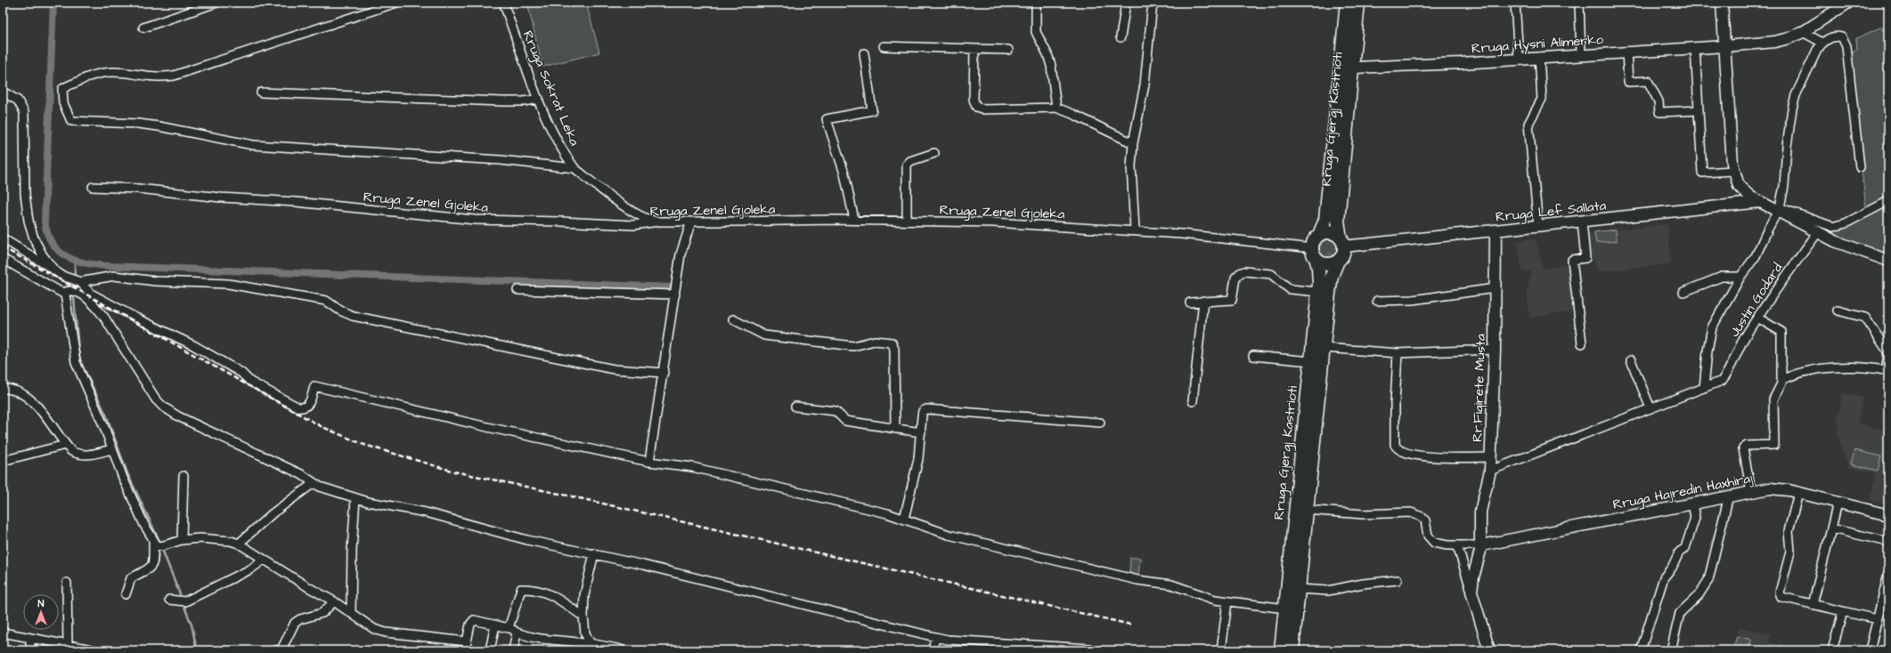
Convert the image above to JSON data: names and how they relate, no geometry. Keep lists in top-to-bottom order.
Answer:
{
  "streets": {
    "main road": ["Rruga Gjergj Kastrioti"],
    "street": [
      "Rruga Hysni Alimerko",
      "Rruga Sokrat Leka",
      "Rruga Zenel Gjoleka",
      "Rruga Lef Sallata",
      "Justin Godard",
      "Rr.Fiqirete Musta",
      "Rruga Hajredin Haxhiraj"
    ]
  },
  "crossings": [
    ["Rruga Hysni Alimerko", "Rruga Gjergj Kastrioti"],
    ["Rruga Sokrat Leka", "Rruga Zenel Gjoleka"],
    ["Rruga Gjergj Kastrioti", "Rruga Zenel Gjoleka"],
    ["Rruga Gjergj Kastrioti", "Rruga Lef Sallata"],
    ["Rruga Zenel Gjoleka", "Rruga Lef Sallata"],
    ["Rruga Lef Sallata", "Rr.Fiqirete Musta"],
    ["Rr.Fiqirete Musta", "Rruga Hajredin Haxhiraj"]
  ],
  "north": "top"
}
